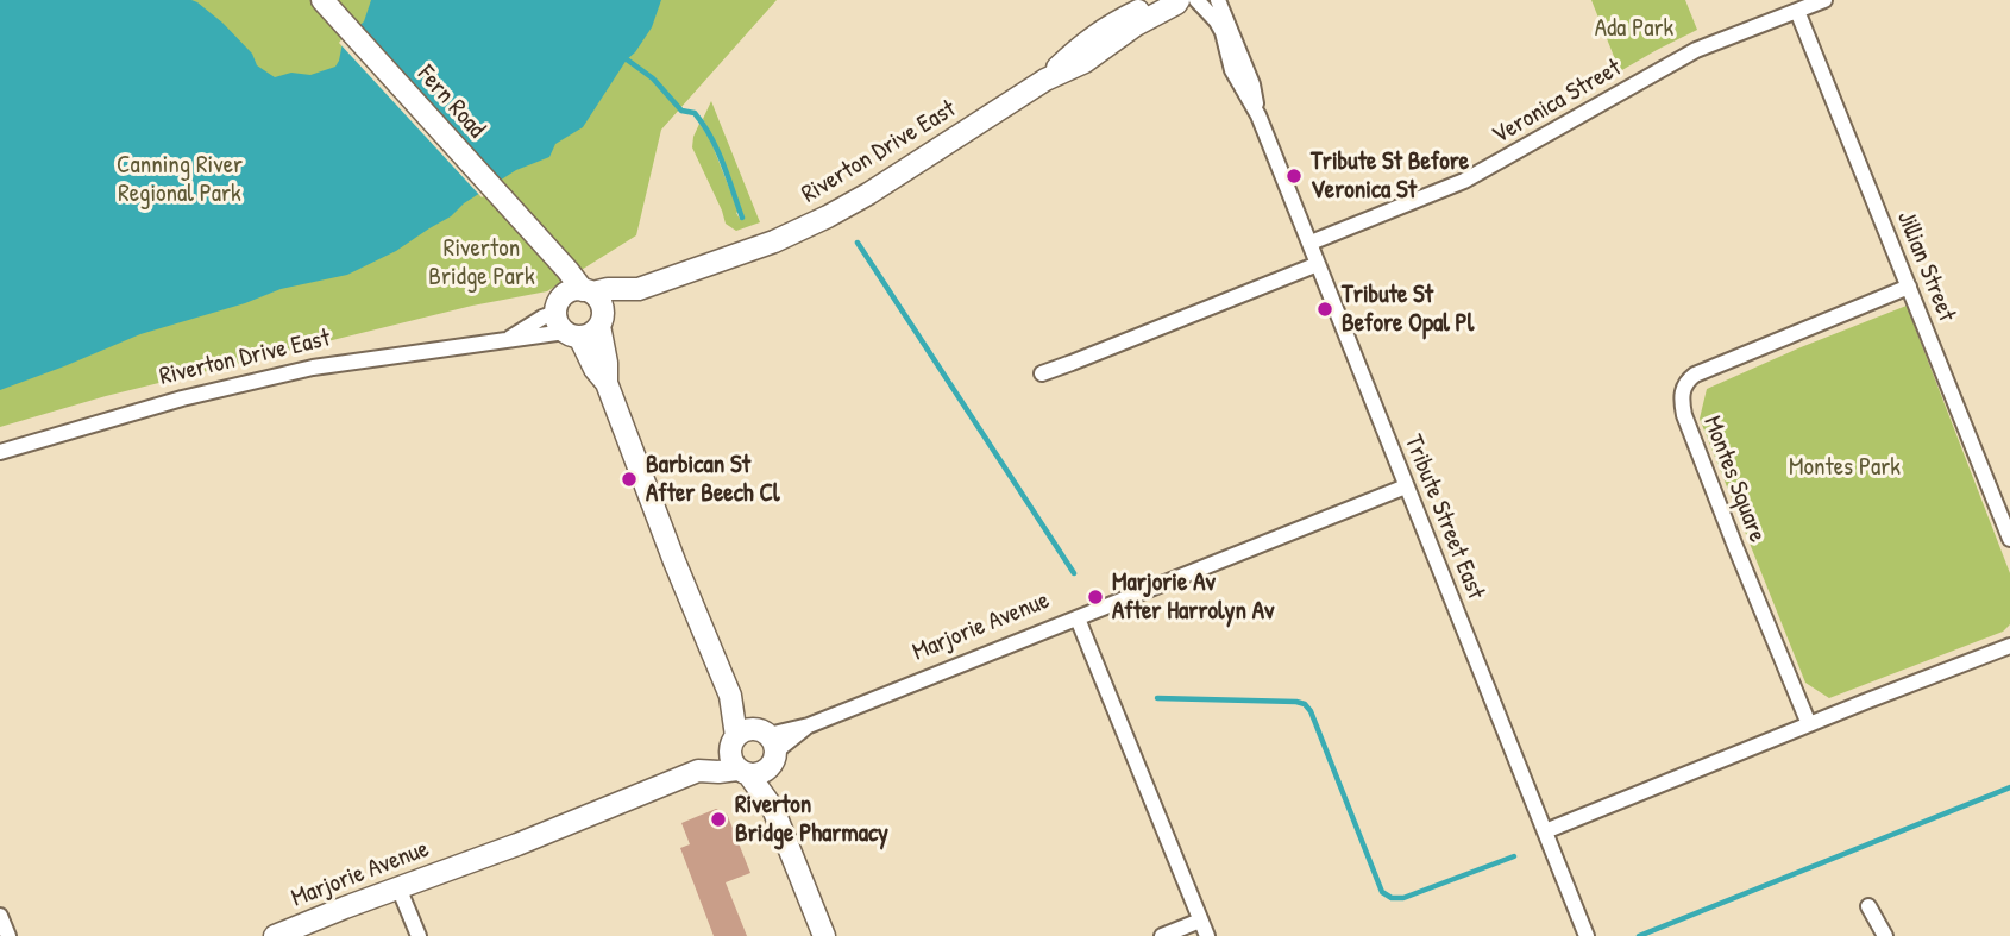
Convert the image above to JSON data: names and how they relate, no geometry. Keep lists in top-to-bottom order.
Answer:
{
  "streets": {
    "street": [
      "Fern Road",
      "Veronica Street",
      "Riverton Drive East",
      "Jillian Street",
      "Montes Square",
      "Tribute Street East",
      "Marjorie Avenue"
    ]
  },
  "crossings": [
    ["Fern Road", "Riverton Drive East"],
    ["Veronica Street", "Jillian Street"],
    ["Veronica Street", "Tribute Street East"],
    ["Jillian Street", "Montes Square"],
    ["Tribute Street East", "Marjorie Avenue"]
  ],
  "parks": [
    "Ada Park",
    "Canning River Regional Park",
    "Riverton Bridge Park",
    "Montes Park"
  ],
  "places": [
    "Tribute St Before Veronica St",
    "Tribute St Before Opal Pl",
    "Barbican St After Beech Cl",
    "Marjorie Av After Harrolyn Av",
    "Riverton Bridge Pharmacy"
  ]
}
